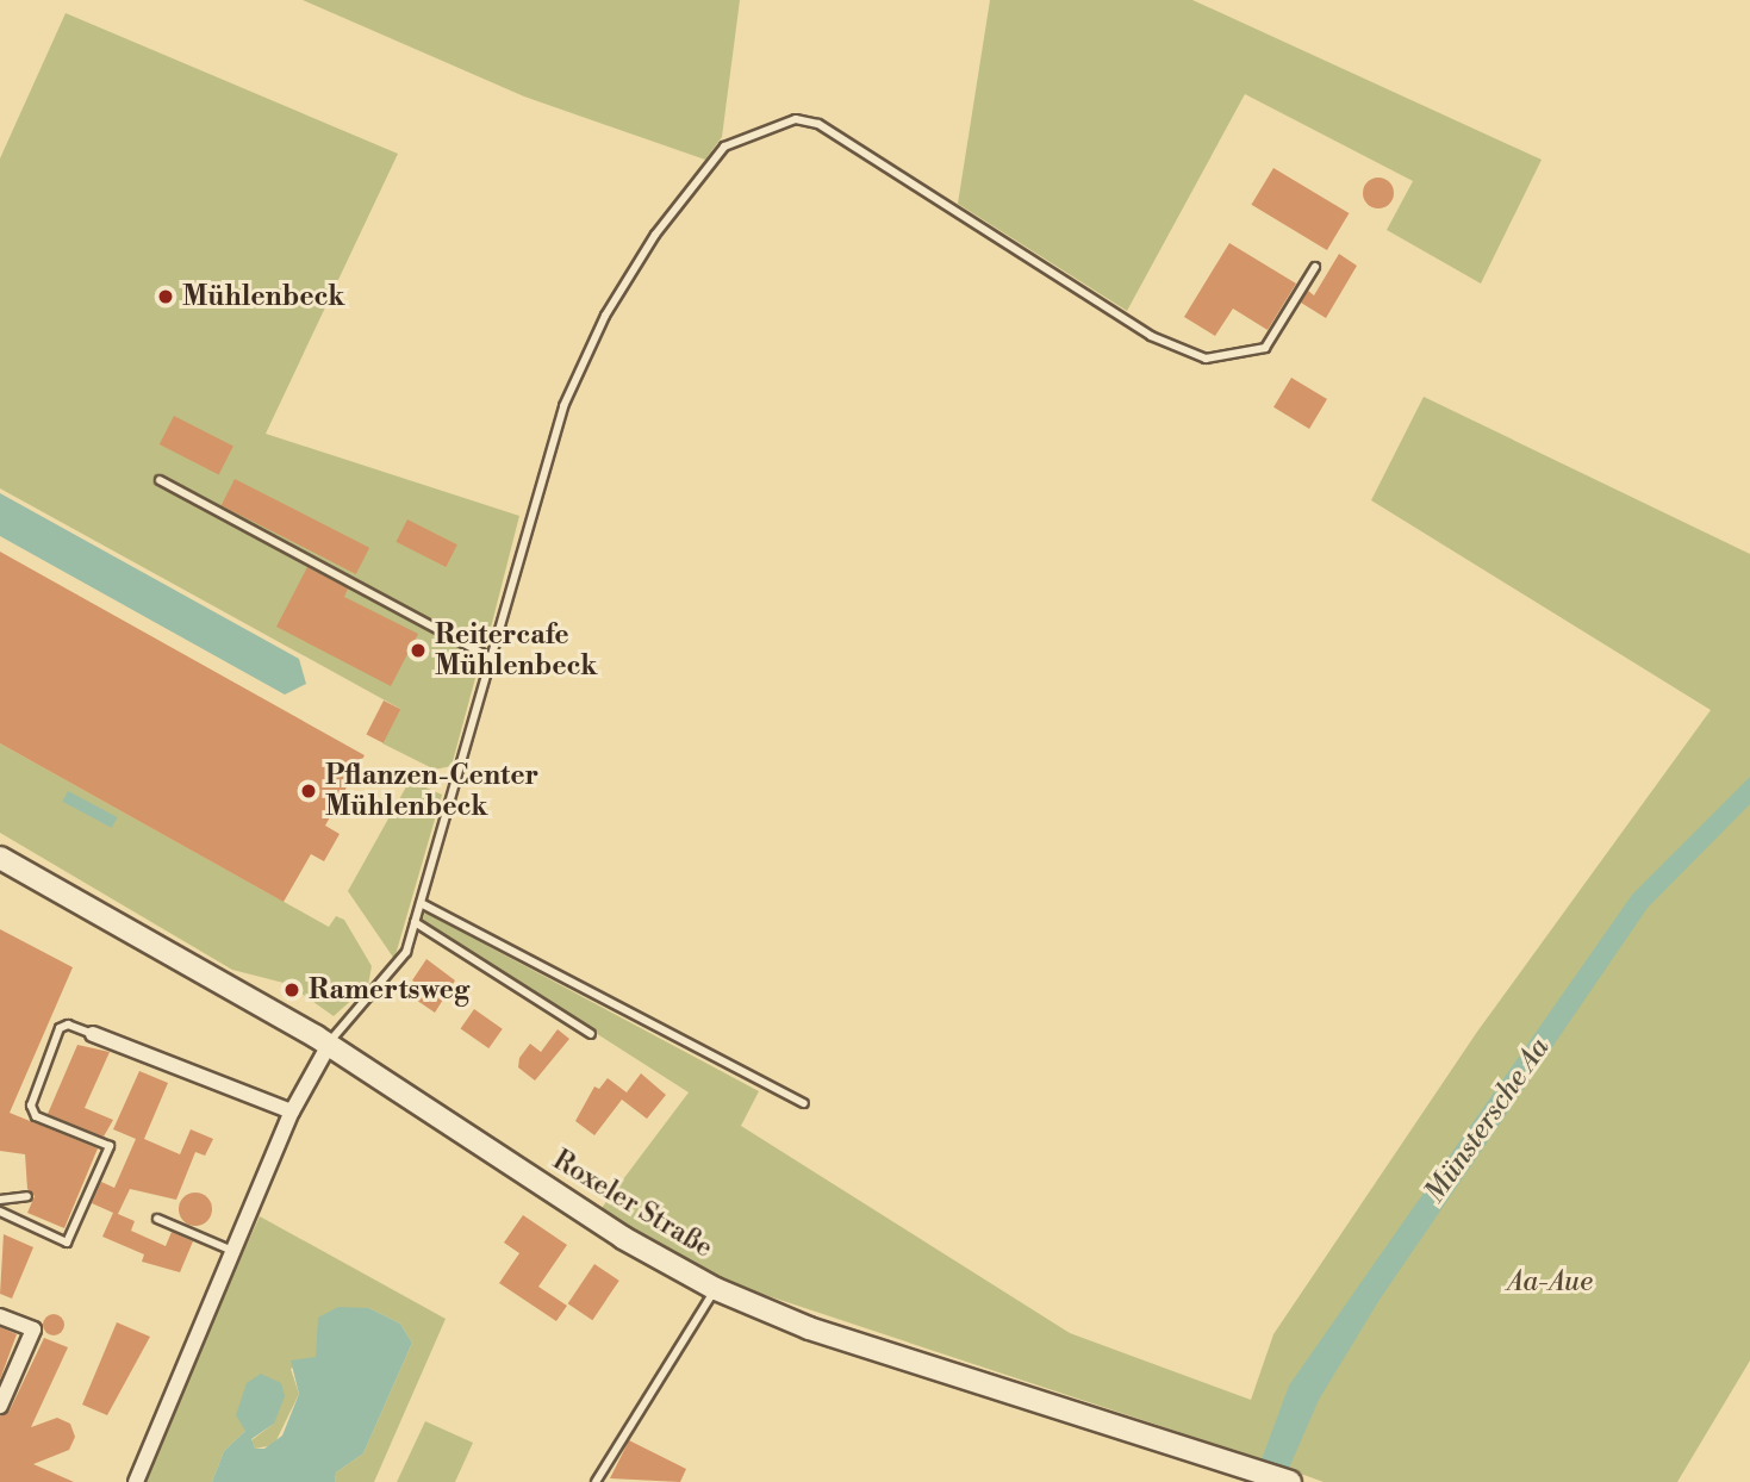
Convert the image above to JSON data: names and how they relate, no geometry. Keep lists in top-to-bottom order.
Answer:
{
  "streets": {
    "main road": ["Roxeler Straße"]
  },
  "water": ["Münstersche Aa"],
  "parks": ["Aa-Aue"],
  "places": [
    "Mühlenbeck",
    "Reitercafe Mühlenbeck",
    "Pflanzen-Center Mühlenbeck",
    "Ramertsweg"
  ]
}
